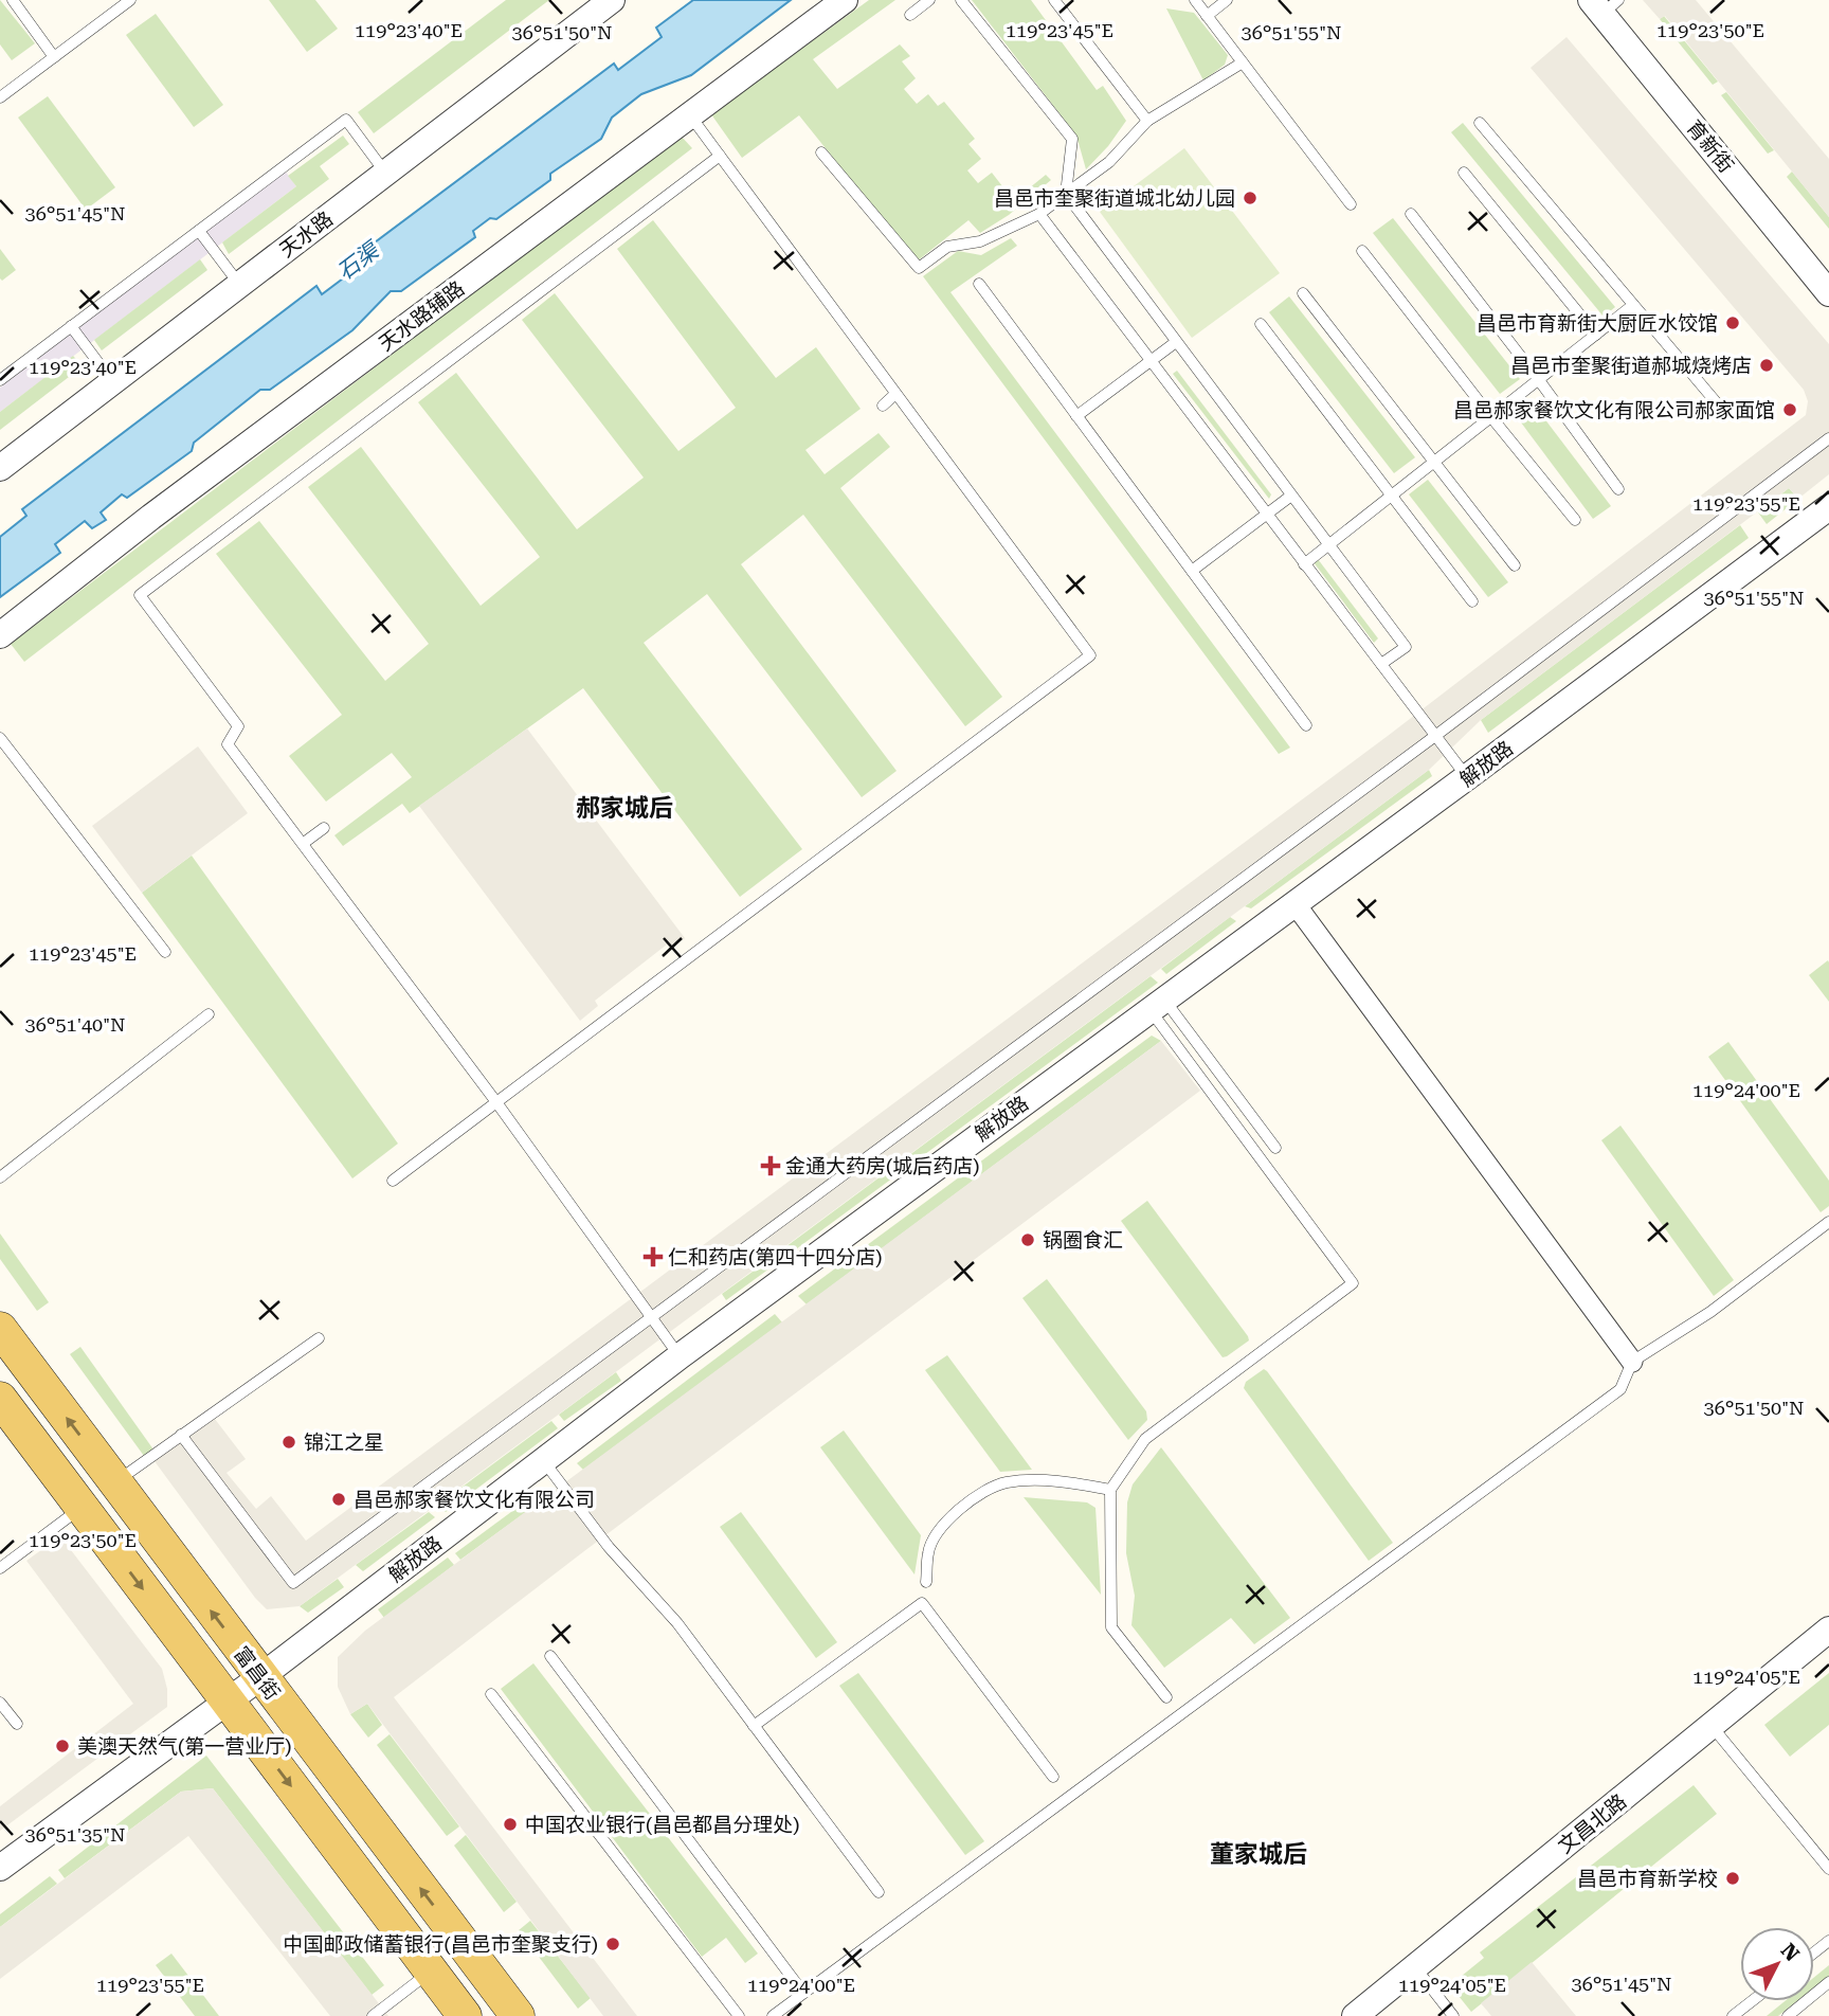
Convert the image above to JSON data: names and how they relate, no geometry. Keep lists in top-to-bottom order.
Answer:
{
  "streets": {
    "main road": ["富昌街"],
    "street": [
      "育新街",
      "天水路",
      "天水路辅路",
      "解放路",
      "文昌北路"
    ]
  },
  "crossings": [
    ["解放路", "富昌街"]
  ],
  "districts": ["郝家城后", "董家城后"],
  "water": ["石渠"],
  "places": {
    "other": [
      "昌邑市奎聚街道城北幼儿园",
      "昌邑市育新街大厨匠水饺馆",
      "昌邑市奎聚街道郝城烧烤店",
      "昌邑郝家餐饮文化有限公司郝家面馆",
      "锅圈食汇",
      "锦江之星",
      "昌邑郝家餐饮文化有限公司",
      "美澳天然气(第一营业厅)",
      "中国农业银行(昌邑都昌分理处)",
      "昌邑市育新学校",
      "中国邮政储蓄银行(昌邑市奎聚支行)"
    ],
    "health": ["金通大药房(城后药店)", "仁和药店(第四十四分店)"]
  },
  "north": "top right",
  "coordinates": [
    "119°23'40\"E",
    "119°23'45\"E",
    "119°23'50\"E",
    "36°51'50\"N",
    "36°51'55\"N",
    "36°51'45\"N",
    "119°23'55\"E",
    "36°51'40\"N",
    "119°24'00\"E",
    "119°24'05\"E",
    "36°51'35\"N"
  ]
}
